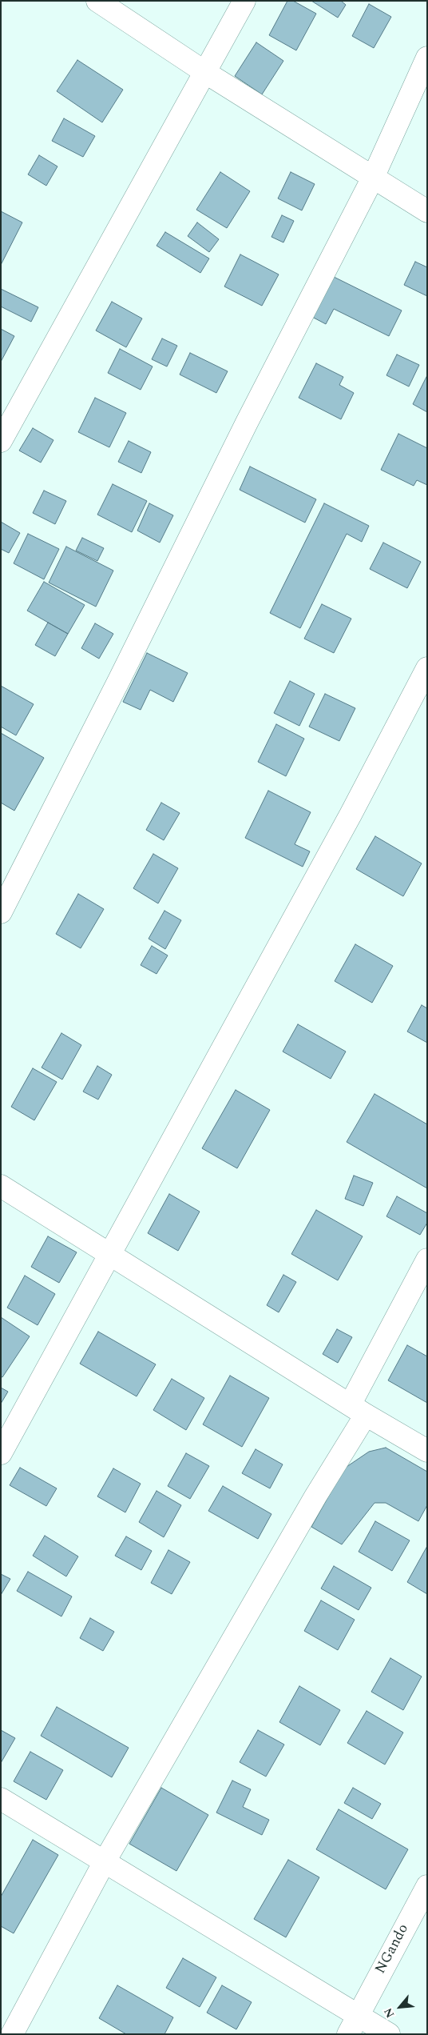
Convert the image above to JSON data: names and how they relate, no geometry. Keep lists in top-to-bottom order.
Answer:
{
  "streets": {
    "street": ["NGando"]
  },
  "north": "bottom left"
}
